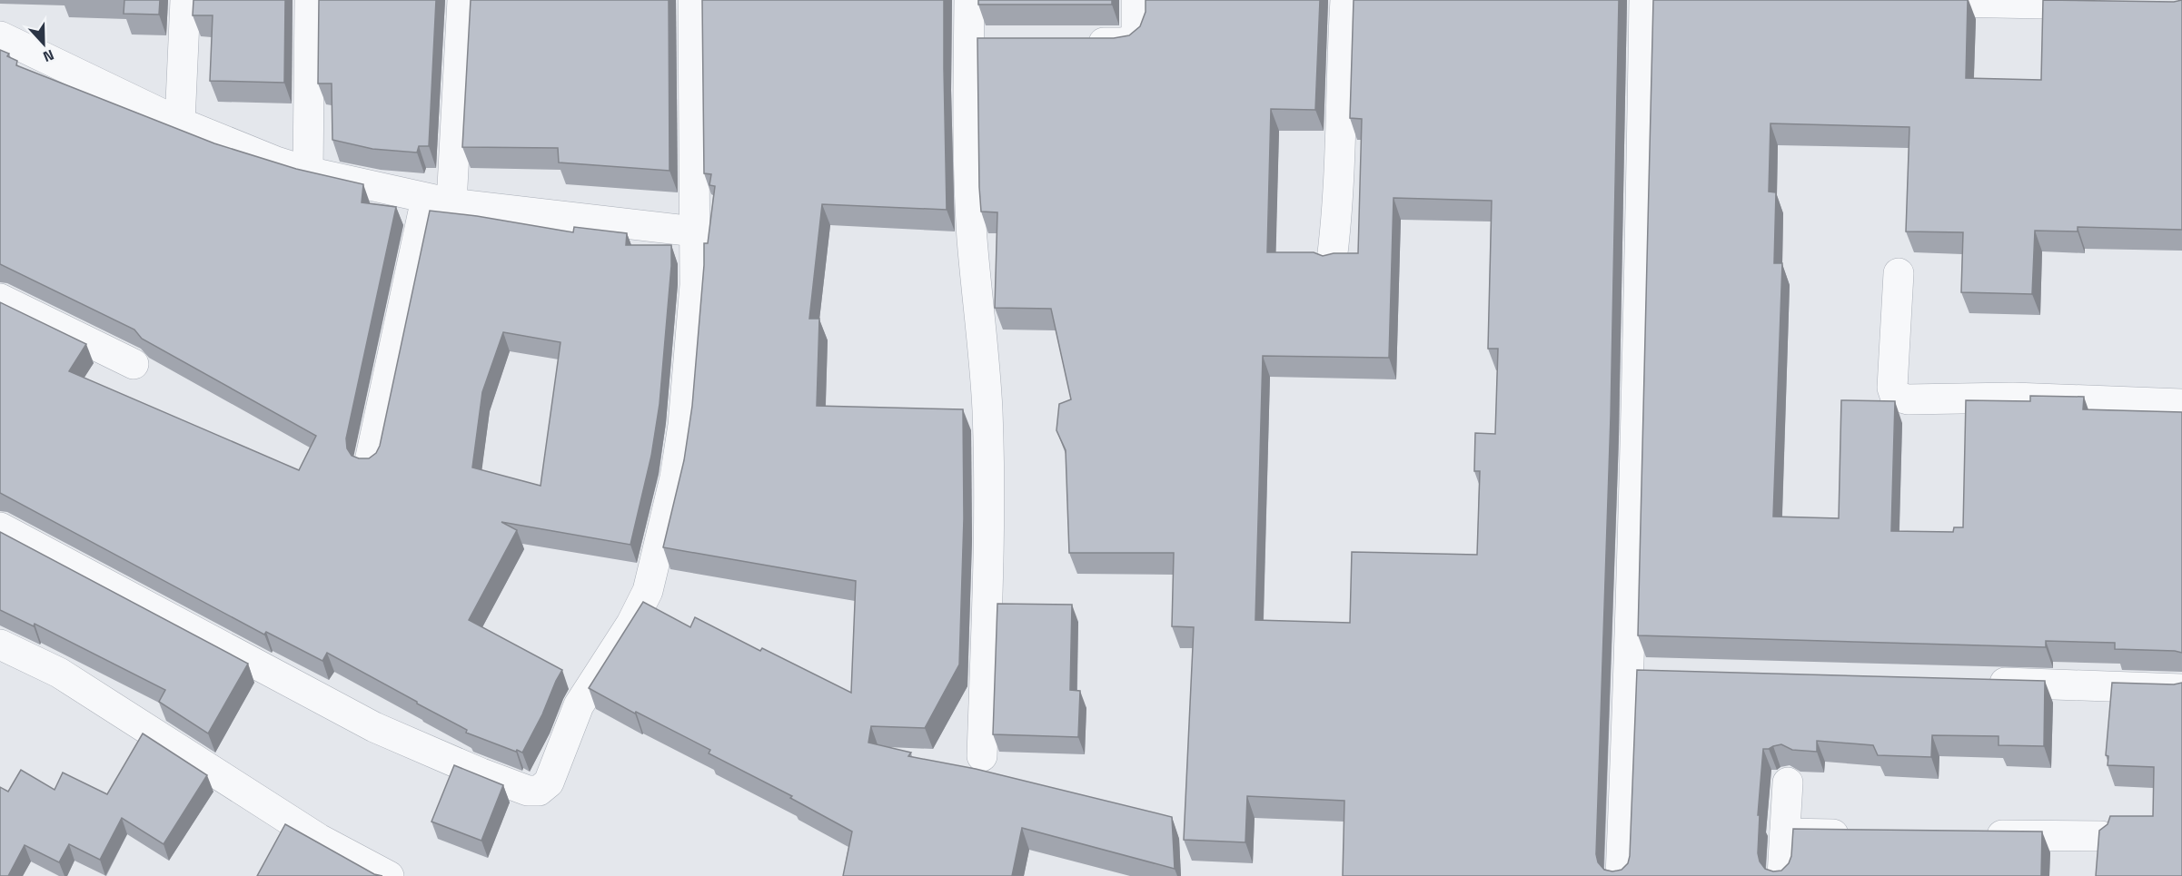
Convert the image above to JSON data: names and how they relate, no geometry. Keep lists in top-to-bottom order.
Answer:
{
  "north": "bottom"
}
